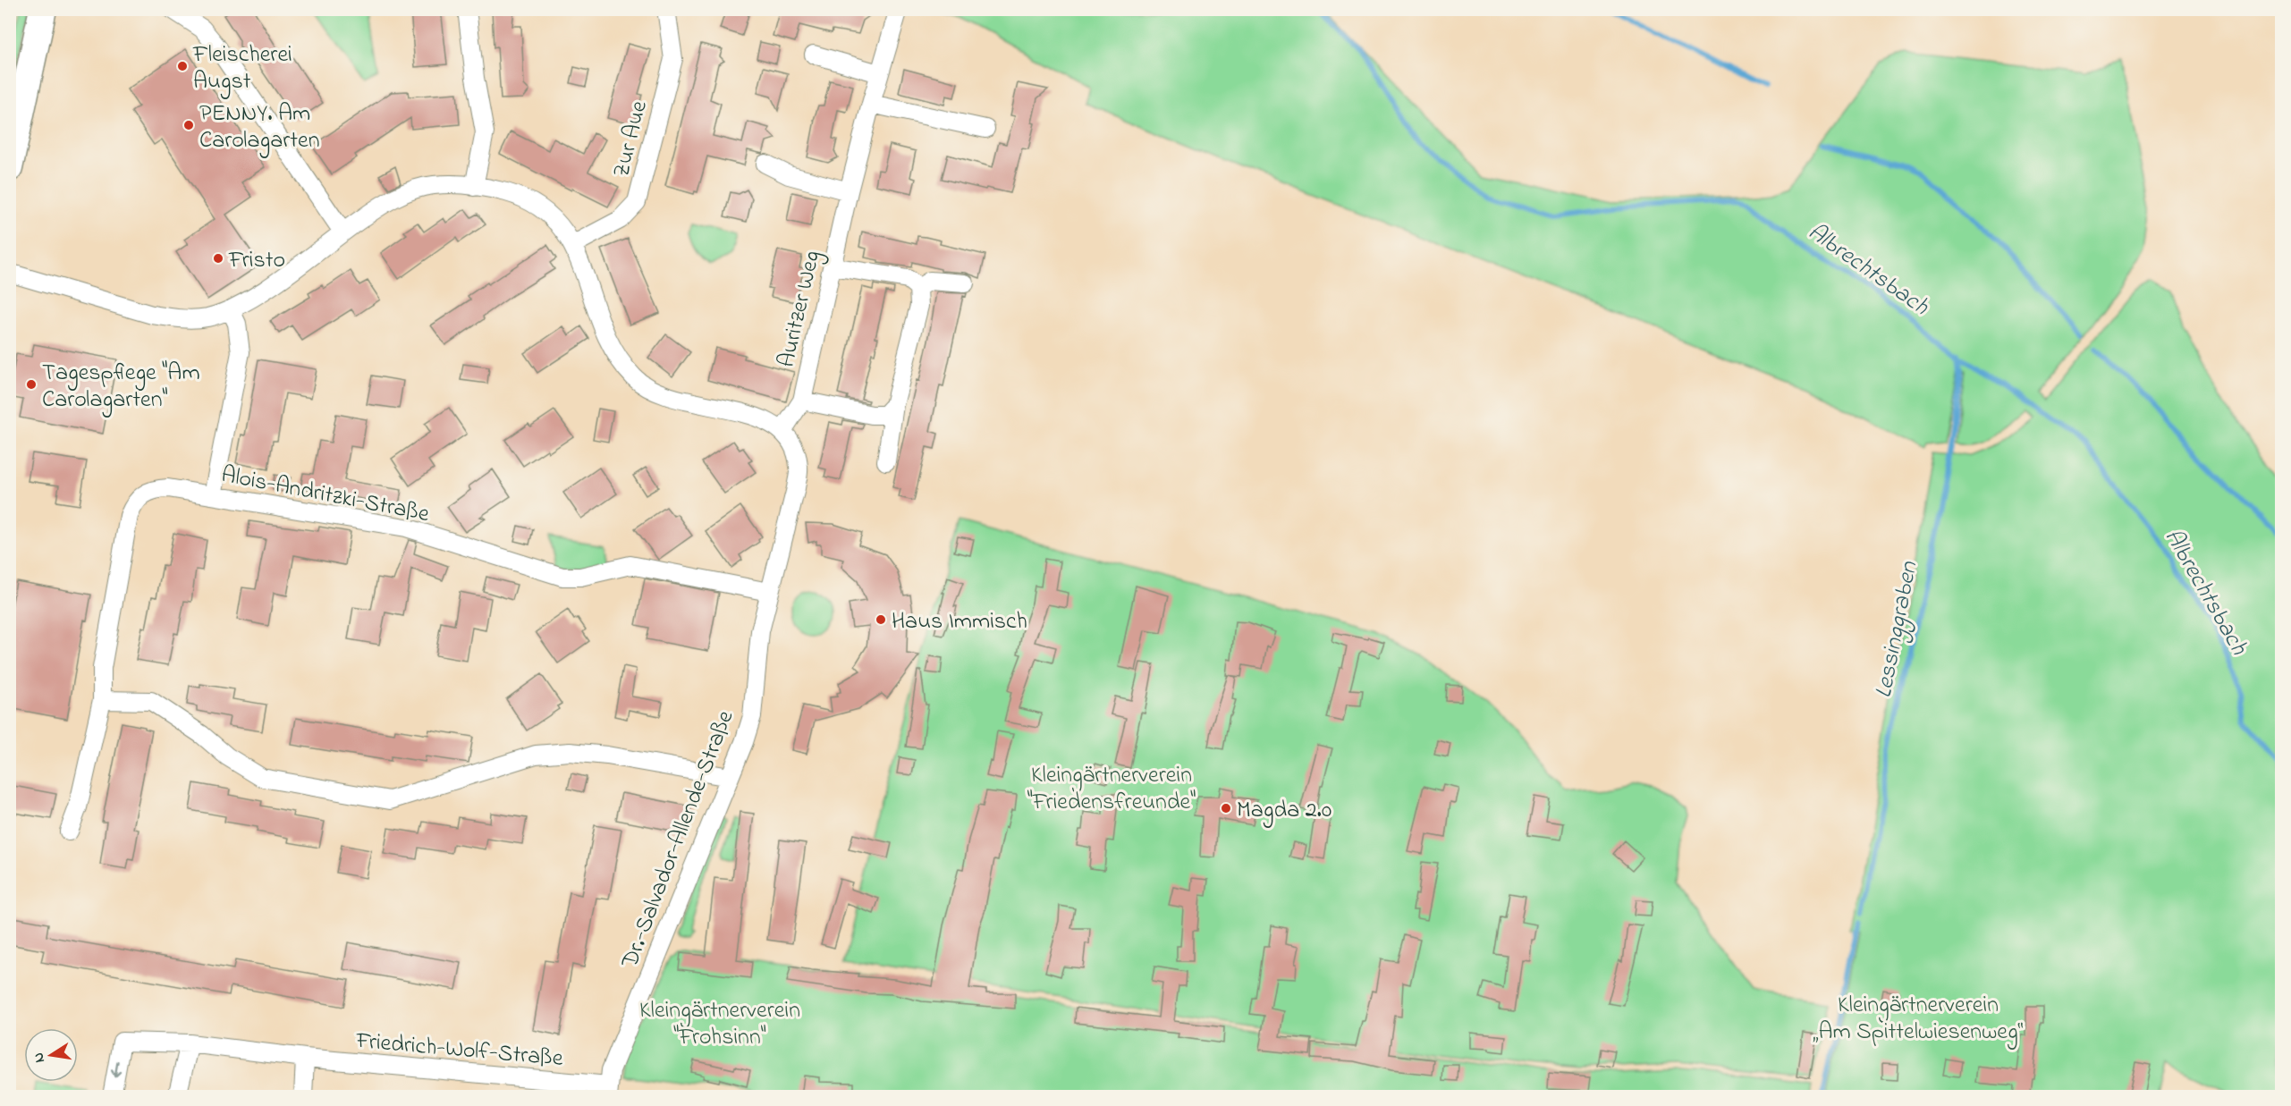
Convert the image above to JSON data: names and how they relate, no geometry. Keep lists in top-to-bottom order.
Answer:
{
  "streets": {
    "street": [
      "Zur Aue",
      "Auritzer Weg",
      "Alois-Andritzki-Straße",
      "Dr.-Salvador-Allende-Straße",
      "Friedrich-Wolf-Straße"
    ]
  },
  "crossings": [
    ["Auritzer Weg", "Dr.-Salvador-Allende-Straße"],
    ["Alois-Andritzki-Straße", "Dr.-Salvador-Allende-Straße"],
    ["Dr.-Salvador-Allende-Straße", "Friedrich-Wolf-Straße"]
  ],
  "water": ["Albrechtsbach", "Lessinggraben"],
  "parks": ["Kleingärtnerverein \"Friedensfreunde\"", "Kleingärtnerverein „Am Spittelwiesenweg“", "Kleingärtnerverein \"Frohsinn\""],
  "places": [
    "Fleischerei Augst",
    "PENNY. Am Carolagarten",
    "Fristo",
    "Tagespflege \"Am Carolagarten\"",
    "Haus Immisch",
    "Magda 2.0"
  ],
  "north": "left"
}
